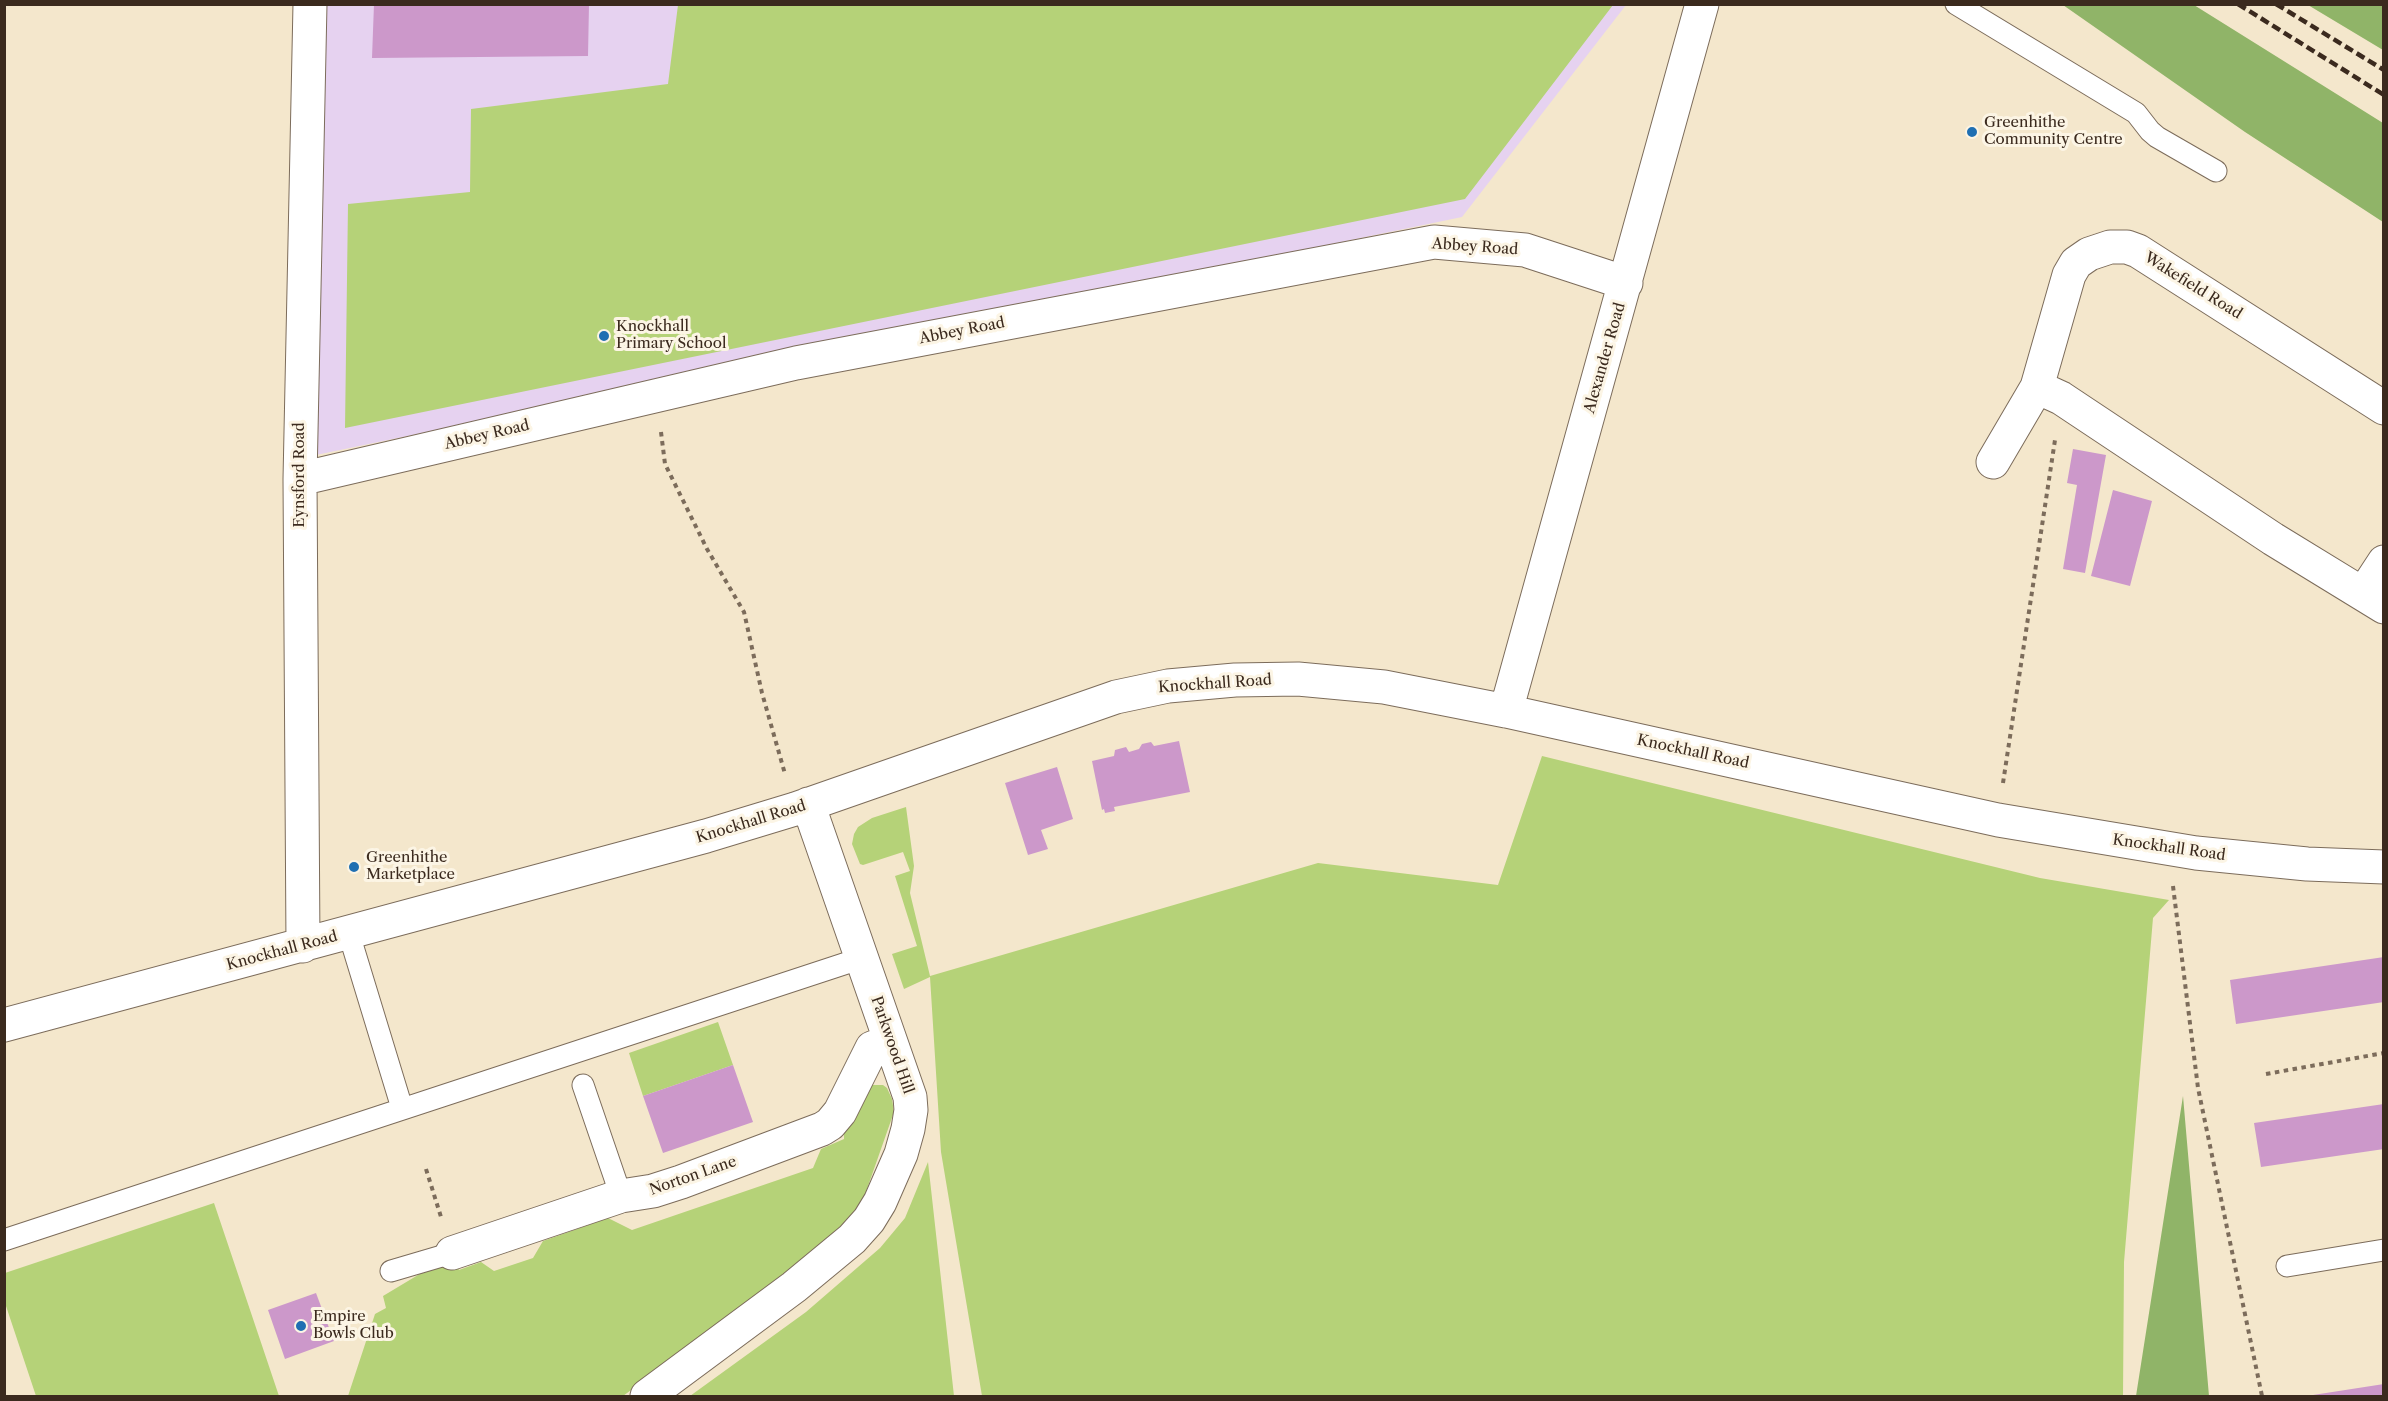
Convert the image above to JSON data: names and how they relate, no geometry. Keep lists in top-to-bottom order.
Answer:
{
  "streets": {
    "street": [
      "Abbey Road",
      "Wakefield Road",
      "Alexander Road",
      "Eynsford Road",
      "Knockhall Road",
      "Parkwood Hill",
      "Norton Lane"
    ]
  },
  "crossings": [
    ["Abbey Road", "Alexander Road"],
    ["Abbey Road", "Eynsford Road"],
    ["Alexander Road", "Knockhall Road"],
    ["Eynsford Road", "Knockhall Road"],
    ["Knockhall Road", "Parkwood Hill"],
    ["Parkwood Hill", "Norton Lane"]
  ],
  "places": [
    "Greenhithe Community Centre",
    "Knockhall Primary School",
    "Greenhithe Marketplace",
    "Empire Bowls Club"
  ]
}
